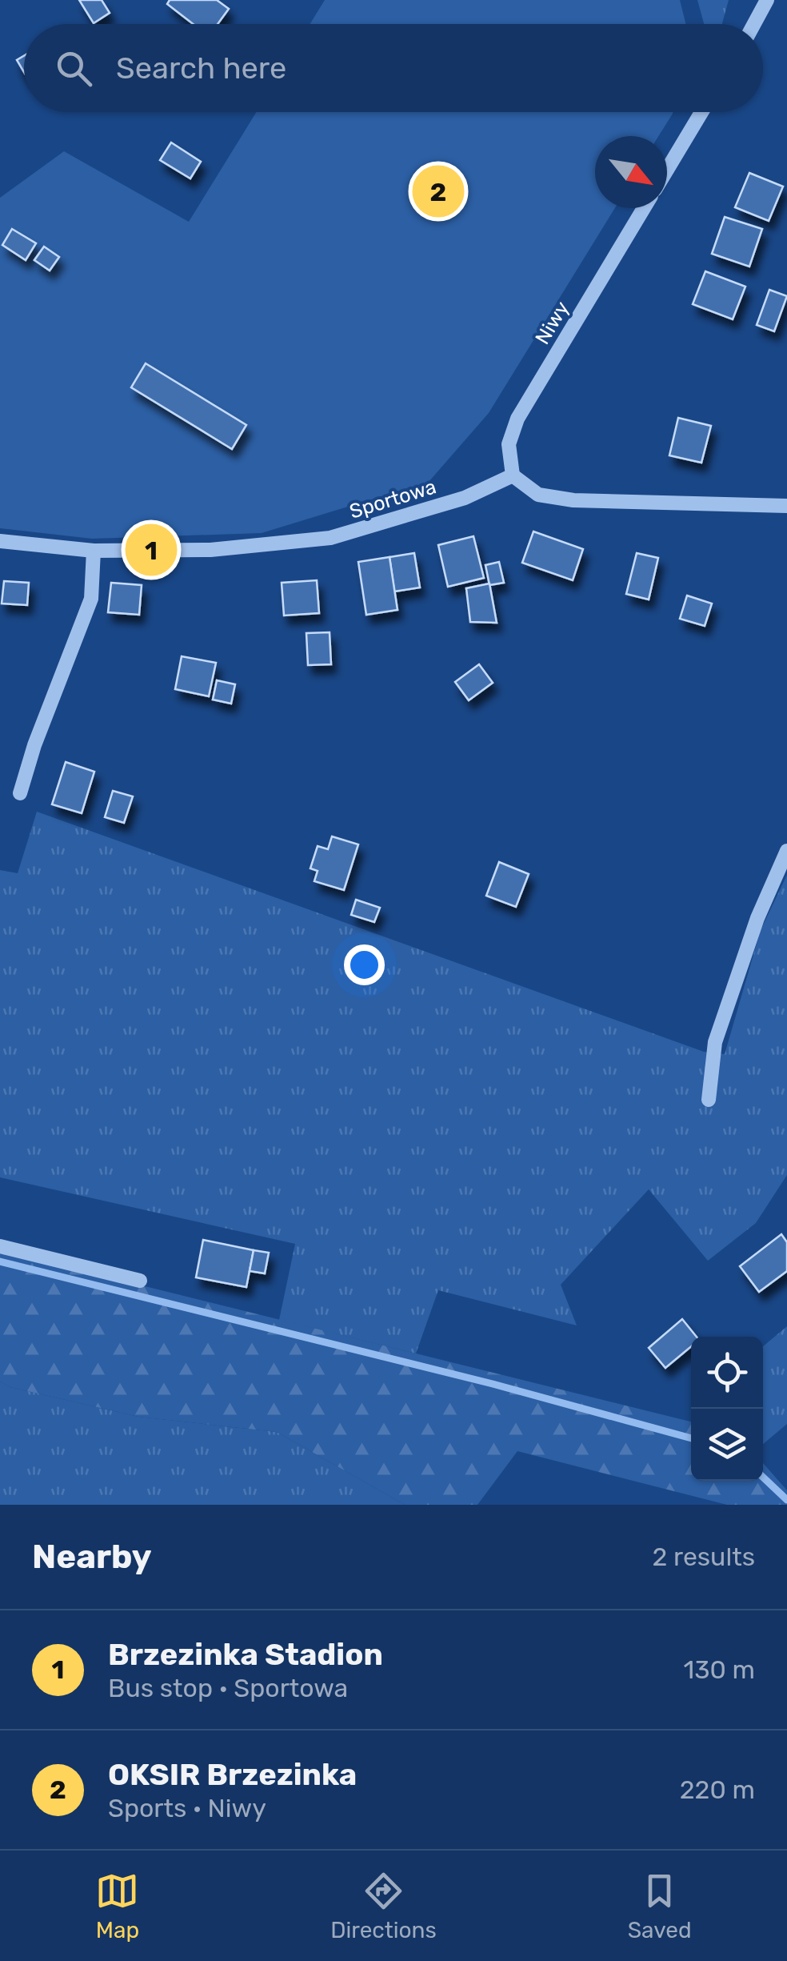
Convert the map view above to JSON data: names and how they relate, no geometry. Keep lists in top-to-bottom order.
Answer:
{
  "streets": {
    "street": ["Niwy", "Sportowa"]
  },
  "crossings": [
    ["Niwy", "Sportowa"]
  ],
  "north": "bottom right",
  "page": {
    "search": "Search here",
    "pins": ["2", "1"],
    "heading": ["Nearby", "2 results"],
    "list": [
      {
        "mark": "1",
        "name": "Brzezinka Stadion",
        "note": "Bus stop · Sportowa",
        "value": "130 m"
      },
      {
        "mark": "2",
        "name": "OKSIR Brzezinka",
        "note": "Sports · Niwy",
        "value": "220 m"
      }
    ],
    "nav": ["Map", "Directions", "Saved"]
  }
}
